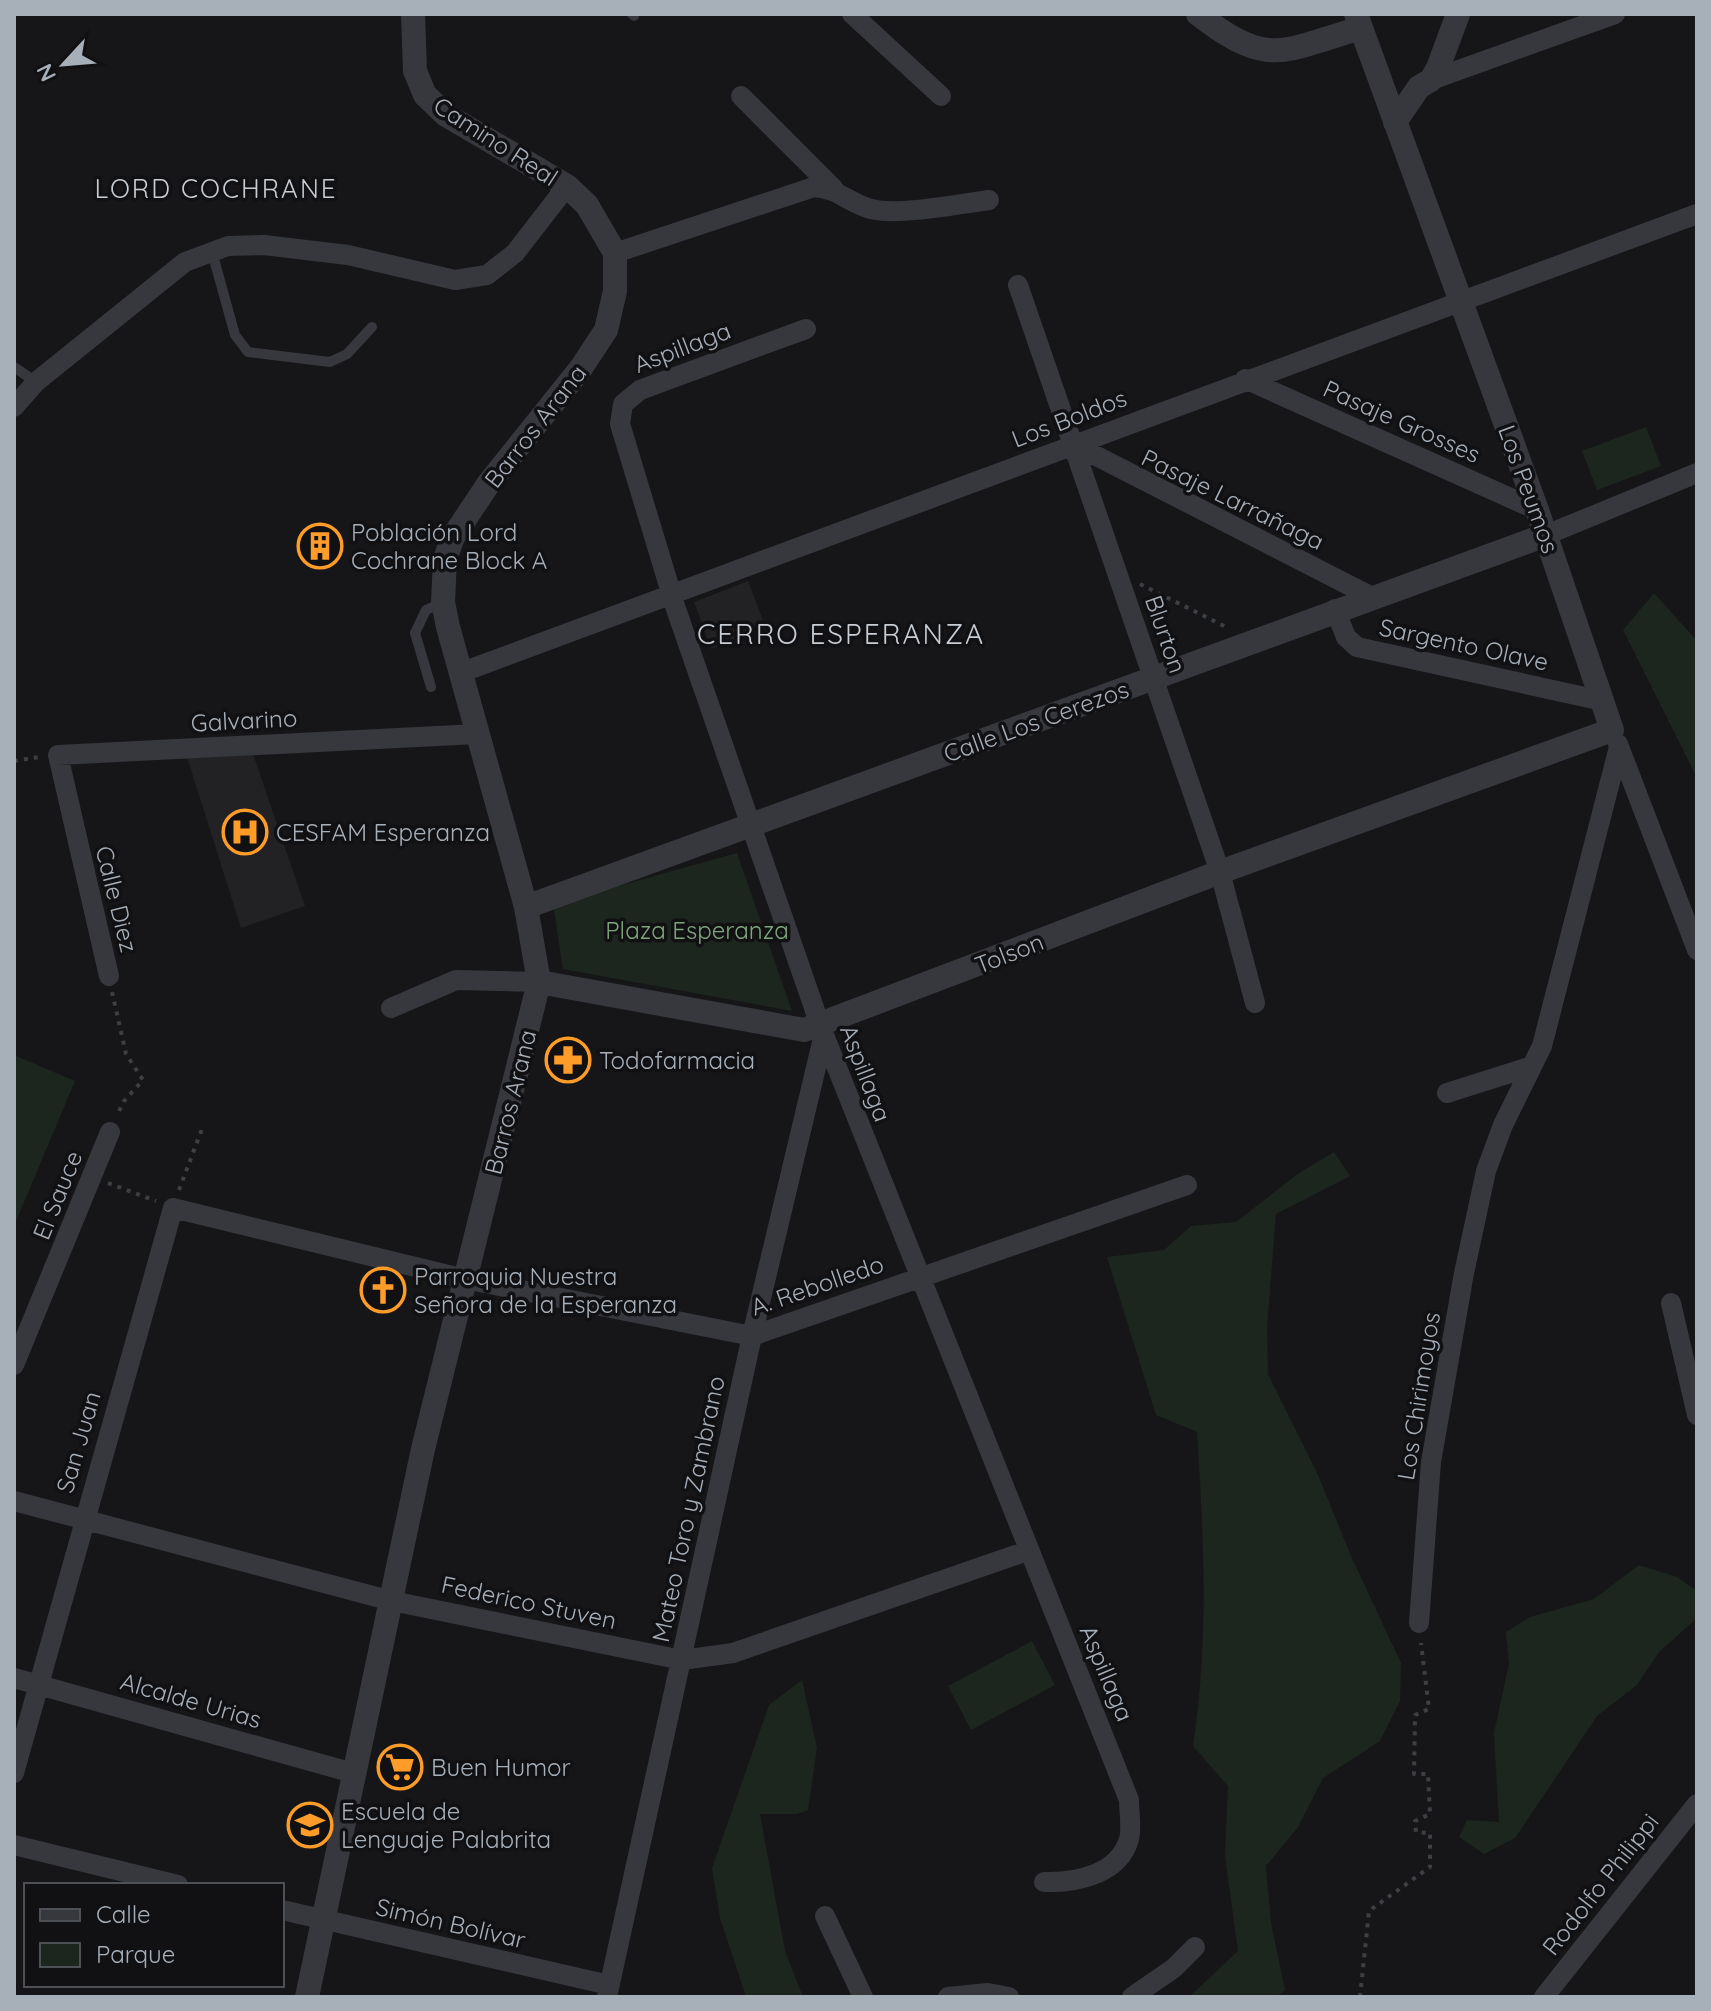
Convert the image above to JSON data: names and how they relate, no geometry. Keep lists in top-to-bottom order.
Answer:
{
  "streets": {
    "street": [
      "Camino Real",
      "Aspillaga",
      "Los Boldos",
      "Pasaje Grosses",
      "Barros Arana",
      "Los Peumos",
      "Pasaje Larrañaga",
      "Blurton",
      "Sargento Olave",
      "Galvarino",
      "Calle Los Cerezos",
      "Calle Diez",
      "Tolson",
      "El Sauce",
      "A. Rebolledo",
      "Los Chirimoyos",
      "San Juan",
      "Mateo Toro y Zambrano",
      "Federico Stuven",
      "Alcalde Urias",
      "Rodolfo Philippi",
      "Simón Bolívar"
    ]
  },
  "crossings": [
    ["Camino Real", "Barros Arana"],
    ["Aspillaga", "Los Boldos"],
    ["Aspillaga", "Calle Los Cerezos"],
    ["Aspillaga", "Tolson"],
    ["Aspillaga", "A. Rebolledo"],
    ["Aspillaga", "Mateo Toro y Zambrano"],
    ["Aspillaga", "Federico Stuven"],
    ["Los Boldos", "Pasaje Grosses"],
    ["Los Boldos", "Barros Arana"],
    ["Los Boldos", "Los Peumos"],
    ["Los Boldos", "Pasaje Larrañaga"],
    ["Los Boldos", "Blurton"],
    ["Pasaje Grosses", "Los Peumos"],
    ["Barros Arana", "Galvarino"],
    ["Barros Arana", "Calle Los Cerezos"],
    ["Barros Arana", "Tolson"],
    ["Barros Arana", "A. Rebolledo"],
    ["Barros Arana", "Federico Stuven"],
    ["Barros Arana", "Alcalde Urias"],
    ["Barros Arana", "Simón Bolívar"],
    ["Los Peumos", "Sargento Olave"],
    ["Los Peumos", "Calle Los Cerezos"],
    ["Los Peumos", "Tolson"],
    ["Los Peumos", "Los Chirimoyos"],
    ["Pasaje Larrañaga", "Blurton"],
    ["Pasaje Larrañaga", "Calle Los Cerezos"],
    ["Blurton", "Calle Los Cerezos"],
    ["Blurton", "Tolson"],
    ["Sargento Olave", "Calle Los Cerezos"],
    ["Galvarino", "Calle Diez"],
    ["Tolson", "Los Chirimoyos"],
    ["Tolson", "Mateo Toro y Zambrano"],
    ["A. Rebolledo", "San Juan"],
    ["A. Rebolledo", "Mateo Toro y Zambrano"],
    ["San Juan", "Federico Stuven"],
    ["San Juan", "Alcalde Urias"],
    ["Mateo Toro y Zambrano", "Federico Stuven"],
    ["Mateo Toro y Zambrano", "Simón Bolívar"]
  ],
  "districts": ["LORD COCHRANE", "CERRO ESPERANZA"],
  "parks": ["Plaza Esperanza"],
  "places": {
    "building": ["Población Lord Cochrane Block A"],
    "hospital": ["CESFAM Esperanza"],
    "pharmacy": ["Todofarmacia"],
    "church": ["Parroquia Nuestra Señora de la Esperanza"],
    "supermarket": ["Buen Humor"],
    "school or university": ["Escuela de Lenguaje Palabrita"]
  },
  "legend": ["Calle", "Parque"],
  "north": "bottom left"
}
